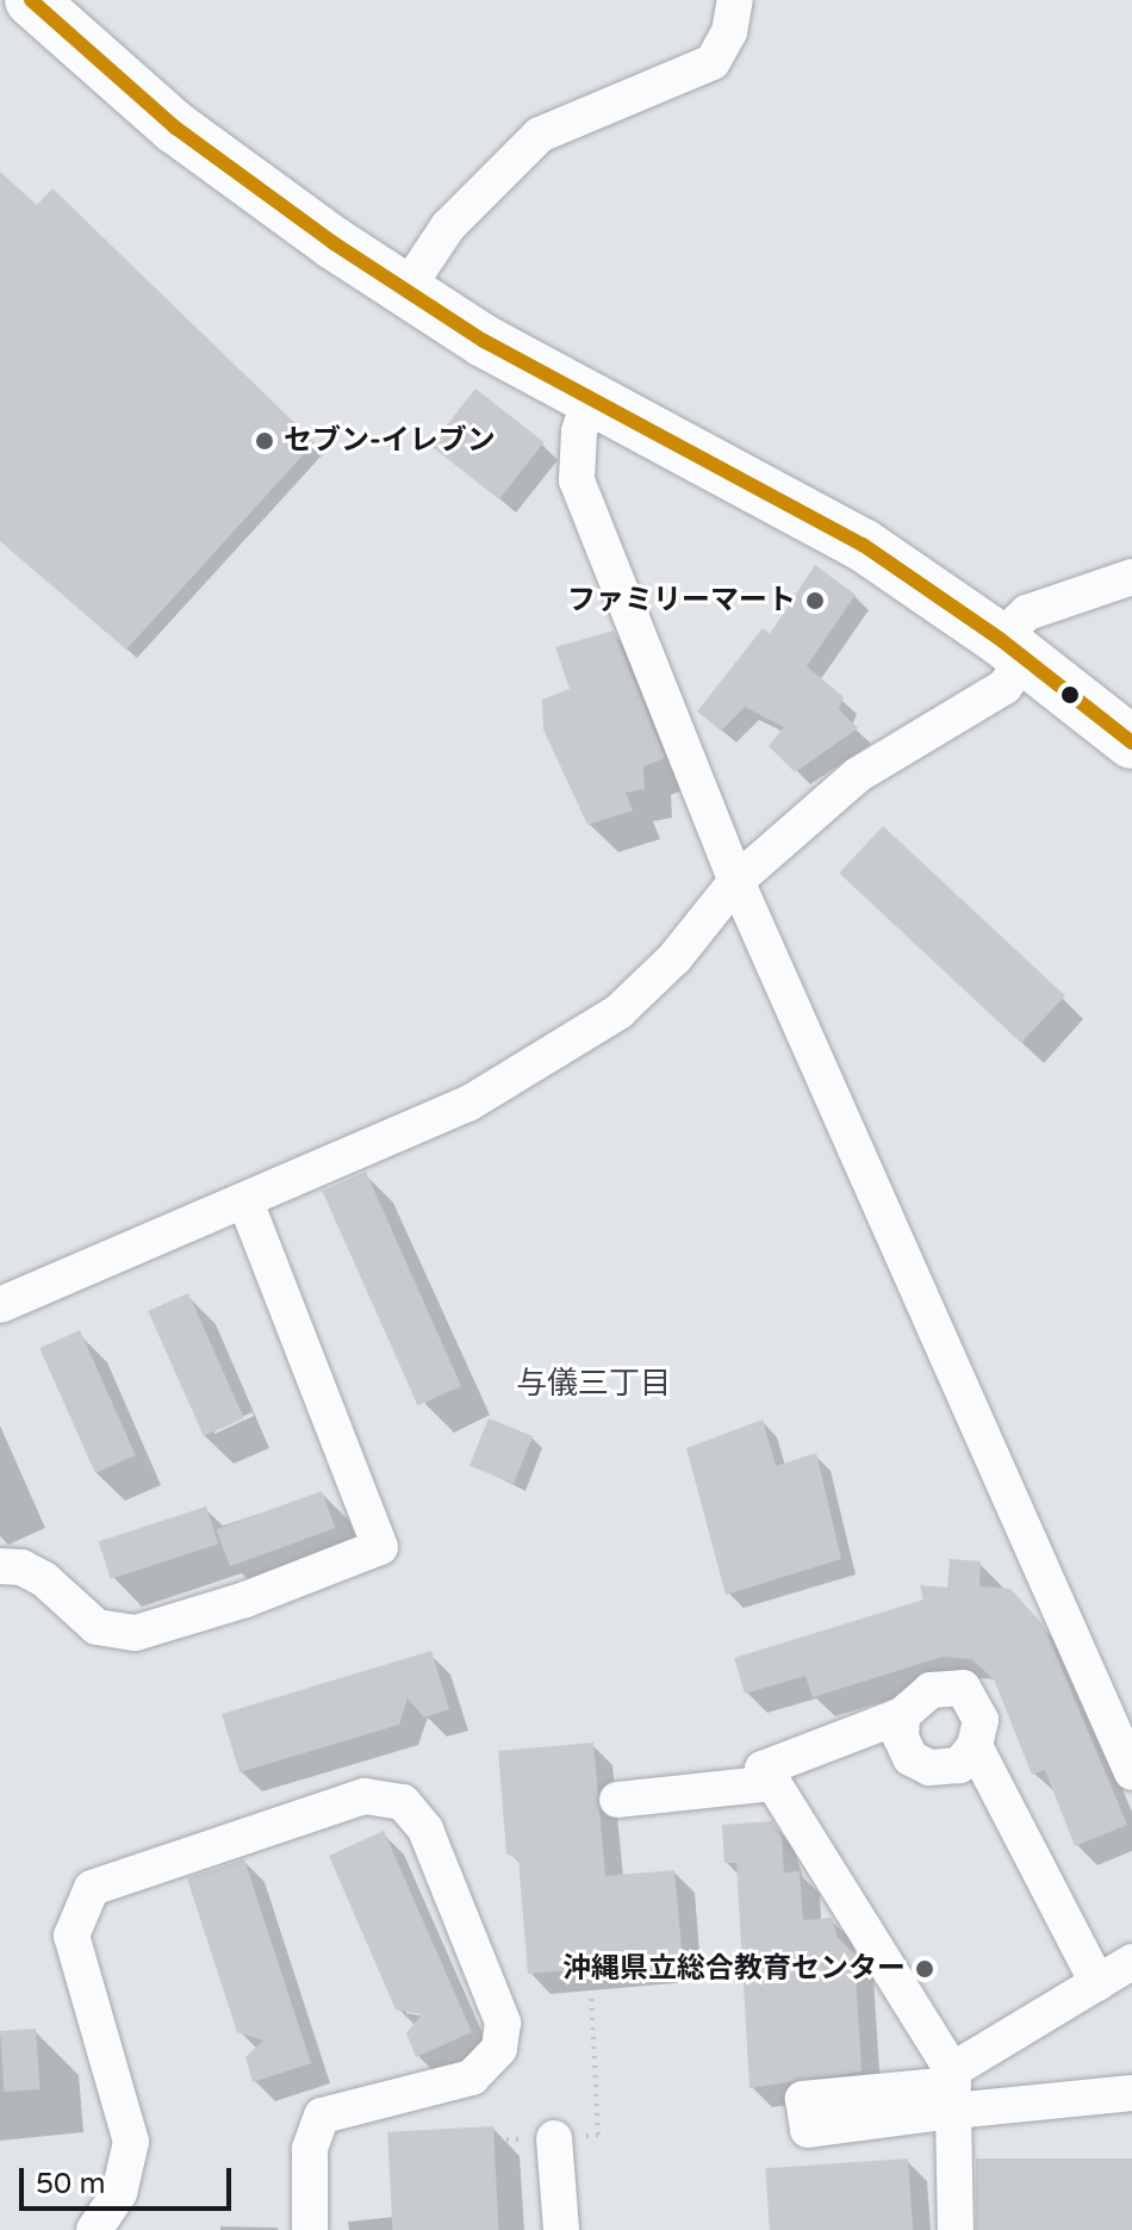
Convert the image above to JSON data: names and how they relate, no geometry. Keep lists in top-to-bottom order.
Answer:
{
  "districts": ["与儀三丁目"],
  "places": ["セブン-イレブン", "ファミリーマート", "沖縄県立総合教育センター"],
  "scale_bar": "50 m"
}
